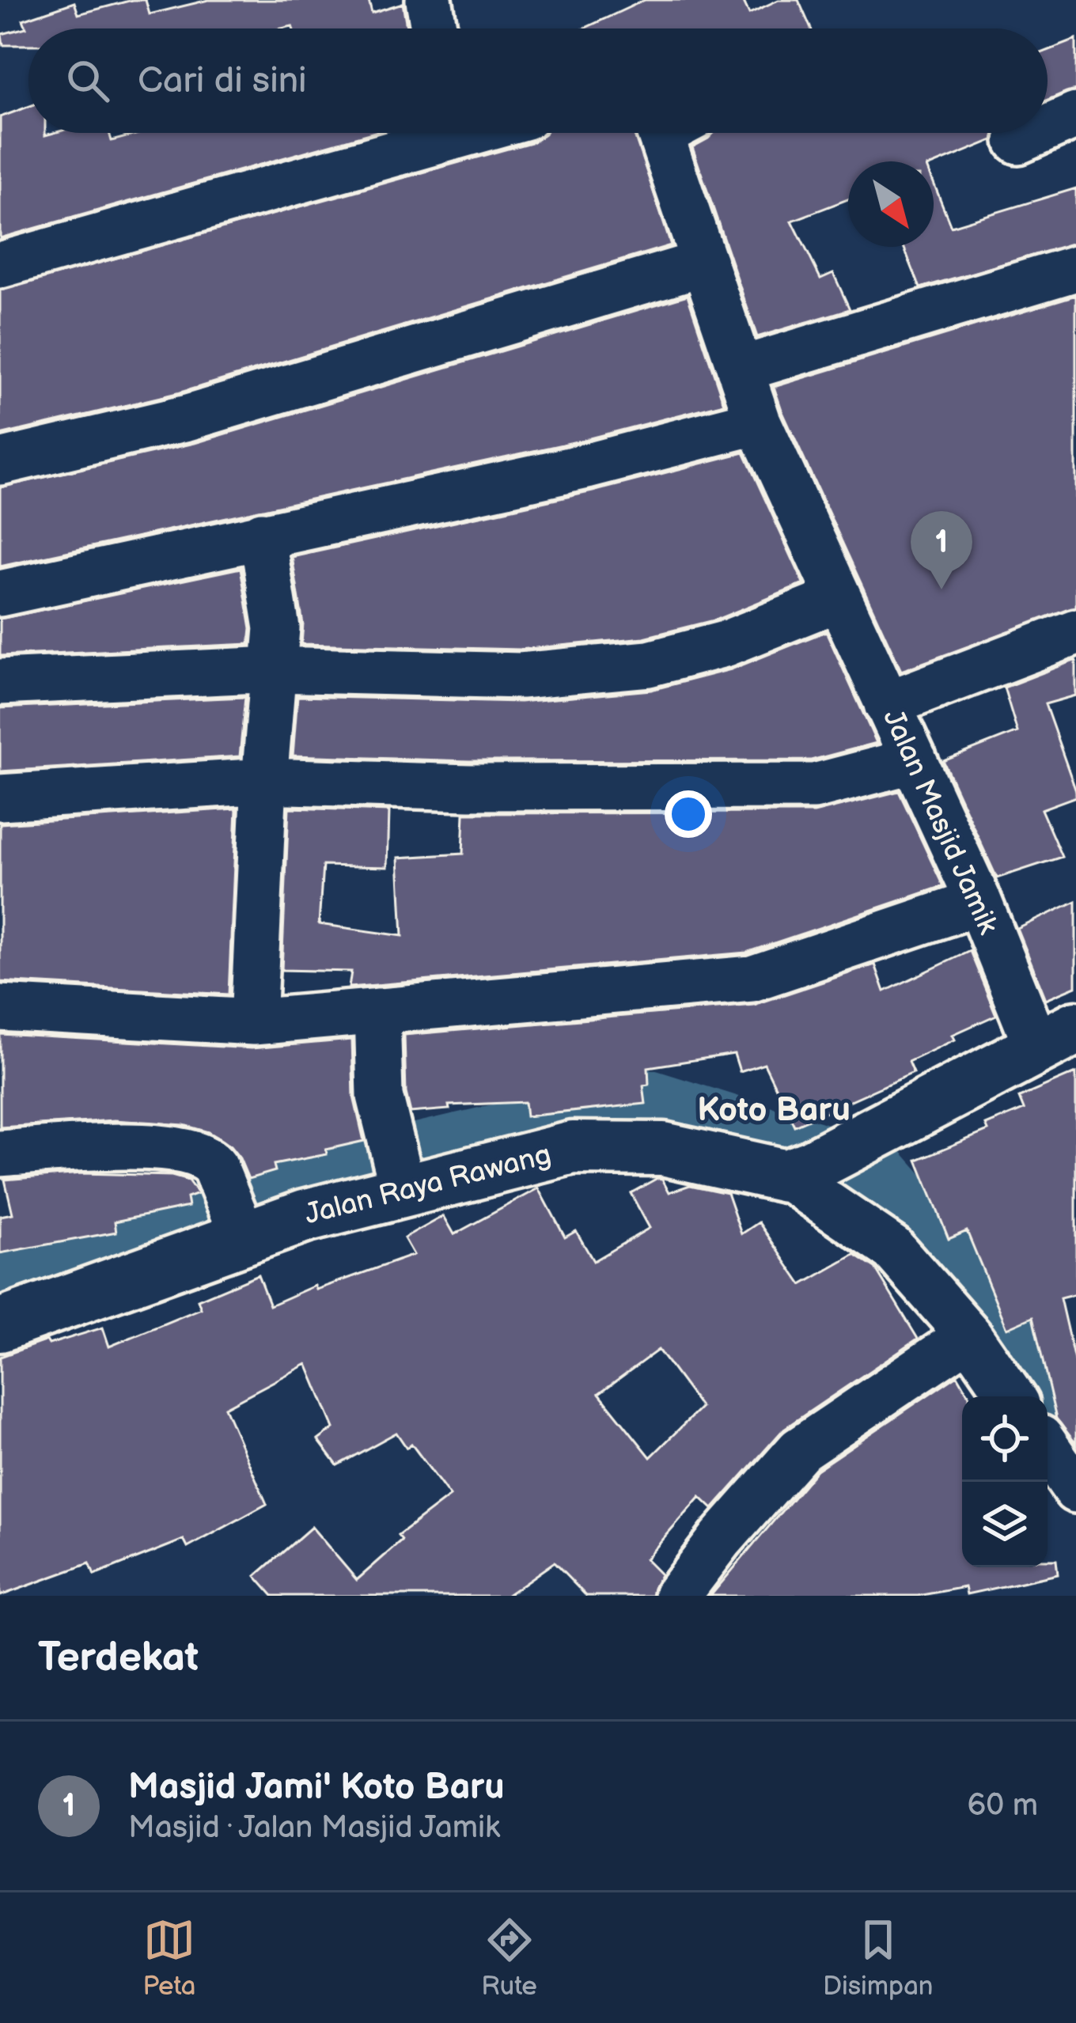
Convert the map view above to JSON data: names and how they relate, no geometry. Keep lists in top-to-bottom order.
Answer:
{
  "streets": {
    "main road": ["Jalan Raya Rawang"],
    "street": ["Jalan Masjid Jamik"]
  },
  "districts": ["Koto Baru"],
  "north": "bottom right",
  "page": {
    "search": "Cari di sini",
    "pins": "1",
    "heading": "Terdekat",
    "list": [
      {
        "mark": "1",
        "name": "Masjid Jami' Koto Baru",
        "note": "Masjid · Jalan Masjid Jamik",
        "value": "60 m"
      }
    ],
    "nav": ["Peta", "Rute", "Disimpan"]
  }
}
